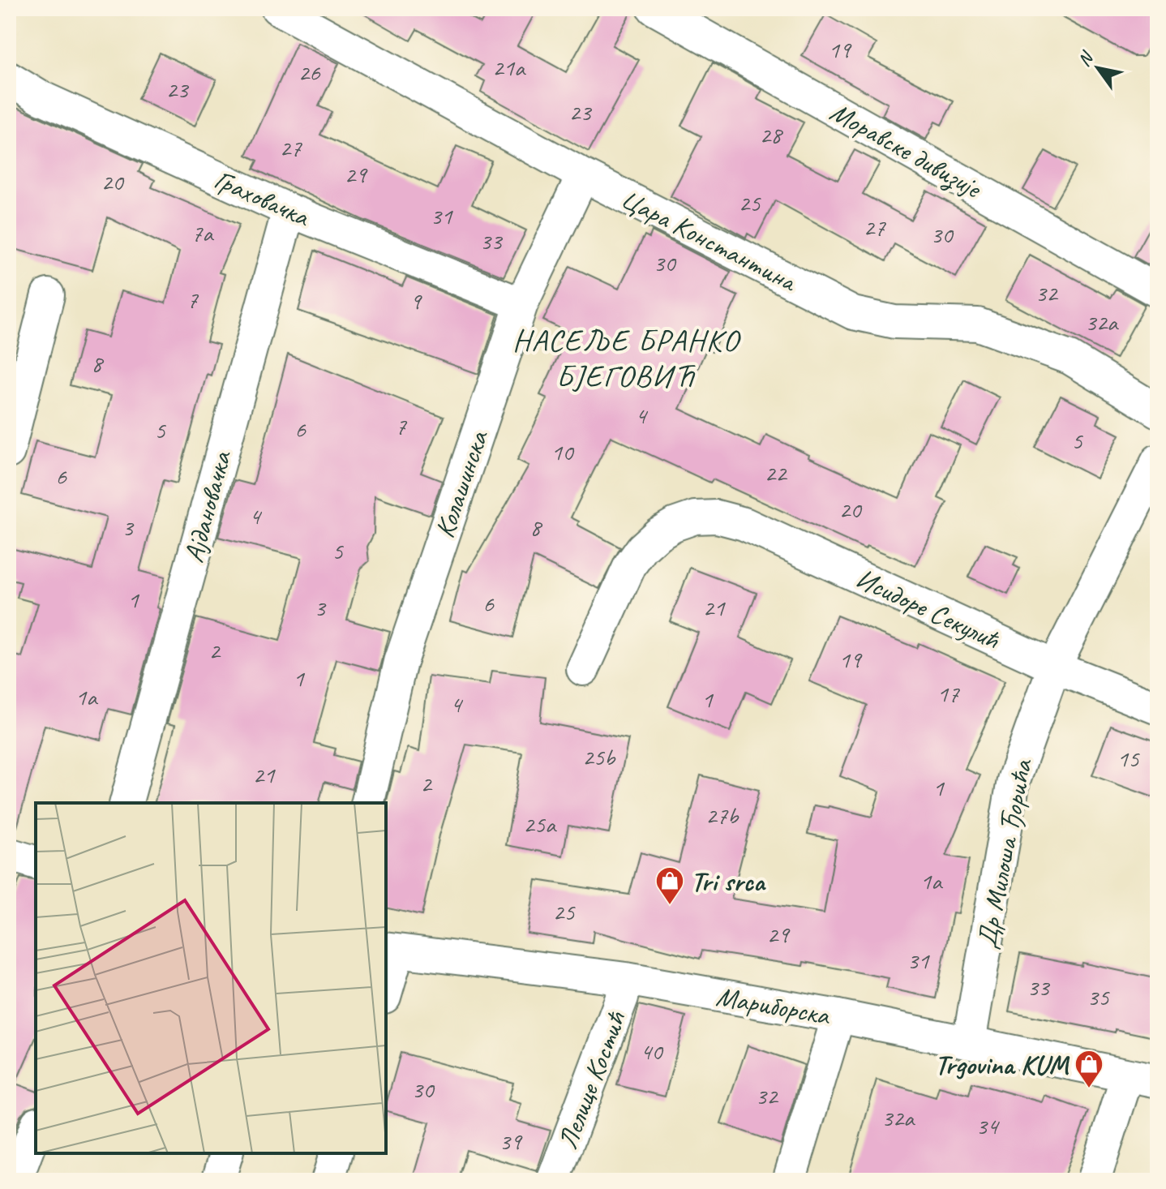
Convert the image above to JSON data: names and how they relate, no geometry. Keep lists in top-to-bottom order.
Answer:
{
  "streets": {
    "street": [
      "Моравске дивизије",
      "Граховачка",
      "Цара Константина",
      "Колашинска",
      "Ајдановачка",
      "Исидоре Секулић",
      "Др Милоша Ђорића",
      "Мариборска",
      "Лелице Костић"
    ]
  },
  "crossings": [
    ["Граховачка", "Колашинска"],
    ["Граховачка", "Ајдановачка"],
    ["Цара Константина", "Колашинска"],
    ["Исидоре Секулић", "Др Милоша Ђорића"],
    ["Др Милоша Ђорића", "Мариборска"],
    ["Мариборска", "Лелице Костић"]
  ],
  "districts": ["НАСЕЉЕ БРАНКО БЈЕГОВИЋ"],
  "places": {
    "shop": ["Tri srca", "Trgovina KUM"]
  },
  "house_numbers": [
    "19",
    "21a",
    "26",
    "23",
    "23",
    "28",
    "27",
    "29",
    "20",
    "25",
    "31",
    "27",
    "7a",
    "30",
    "33",
    "30",
    "32",
    "7",
    "9",
    "32a",
    "8",
    "4",
    "7",
    "6",
    "5",
    "5",
    "10",
    "22",
    "6",
    "20",
    "4",
    "3",
    "8",
    "5",
    "1",
    "6",
    "3",
    "21",
    "2",
    "19",
    "1",
    "17",
    "1a",
    "1",
    "4",
    "25b",
    "15",
    "21",
    "2",
    "1",
    "27b",
    "25a",
    "1a",
    "25",
    "29",
    "31",
    "33",
    "35",
    "40",
    "30",
    "32",
    "32a",
    "34",
    "39"
  ],
  "north": "top left"
}
